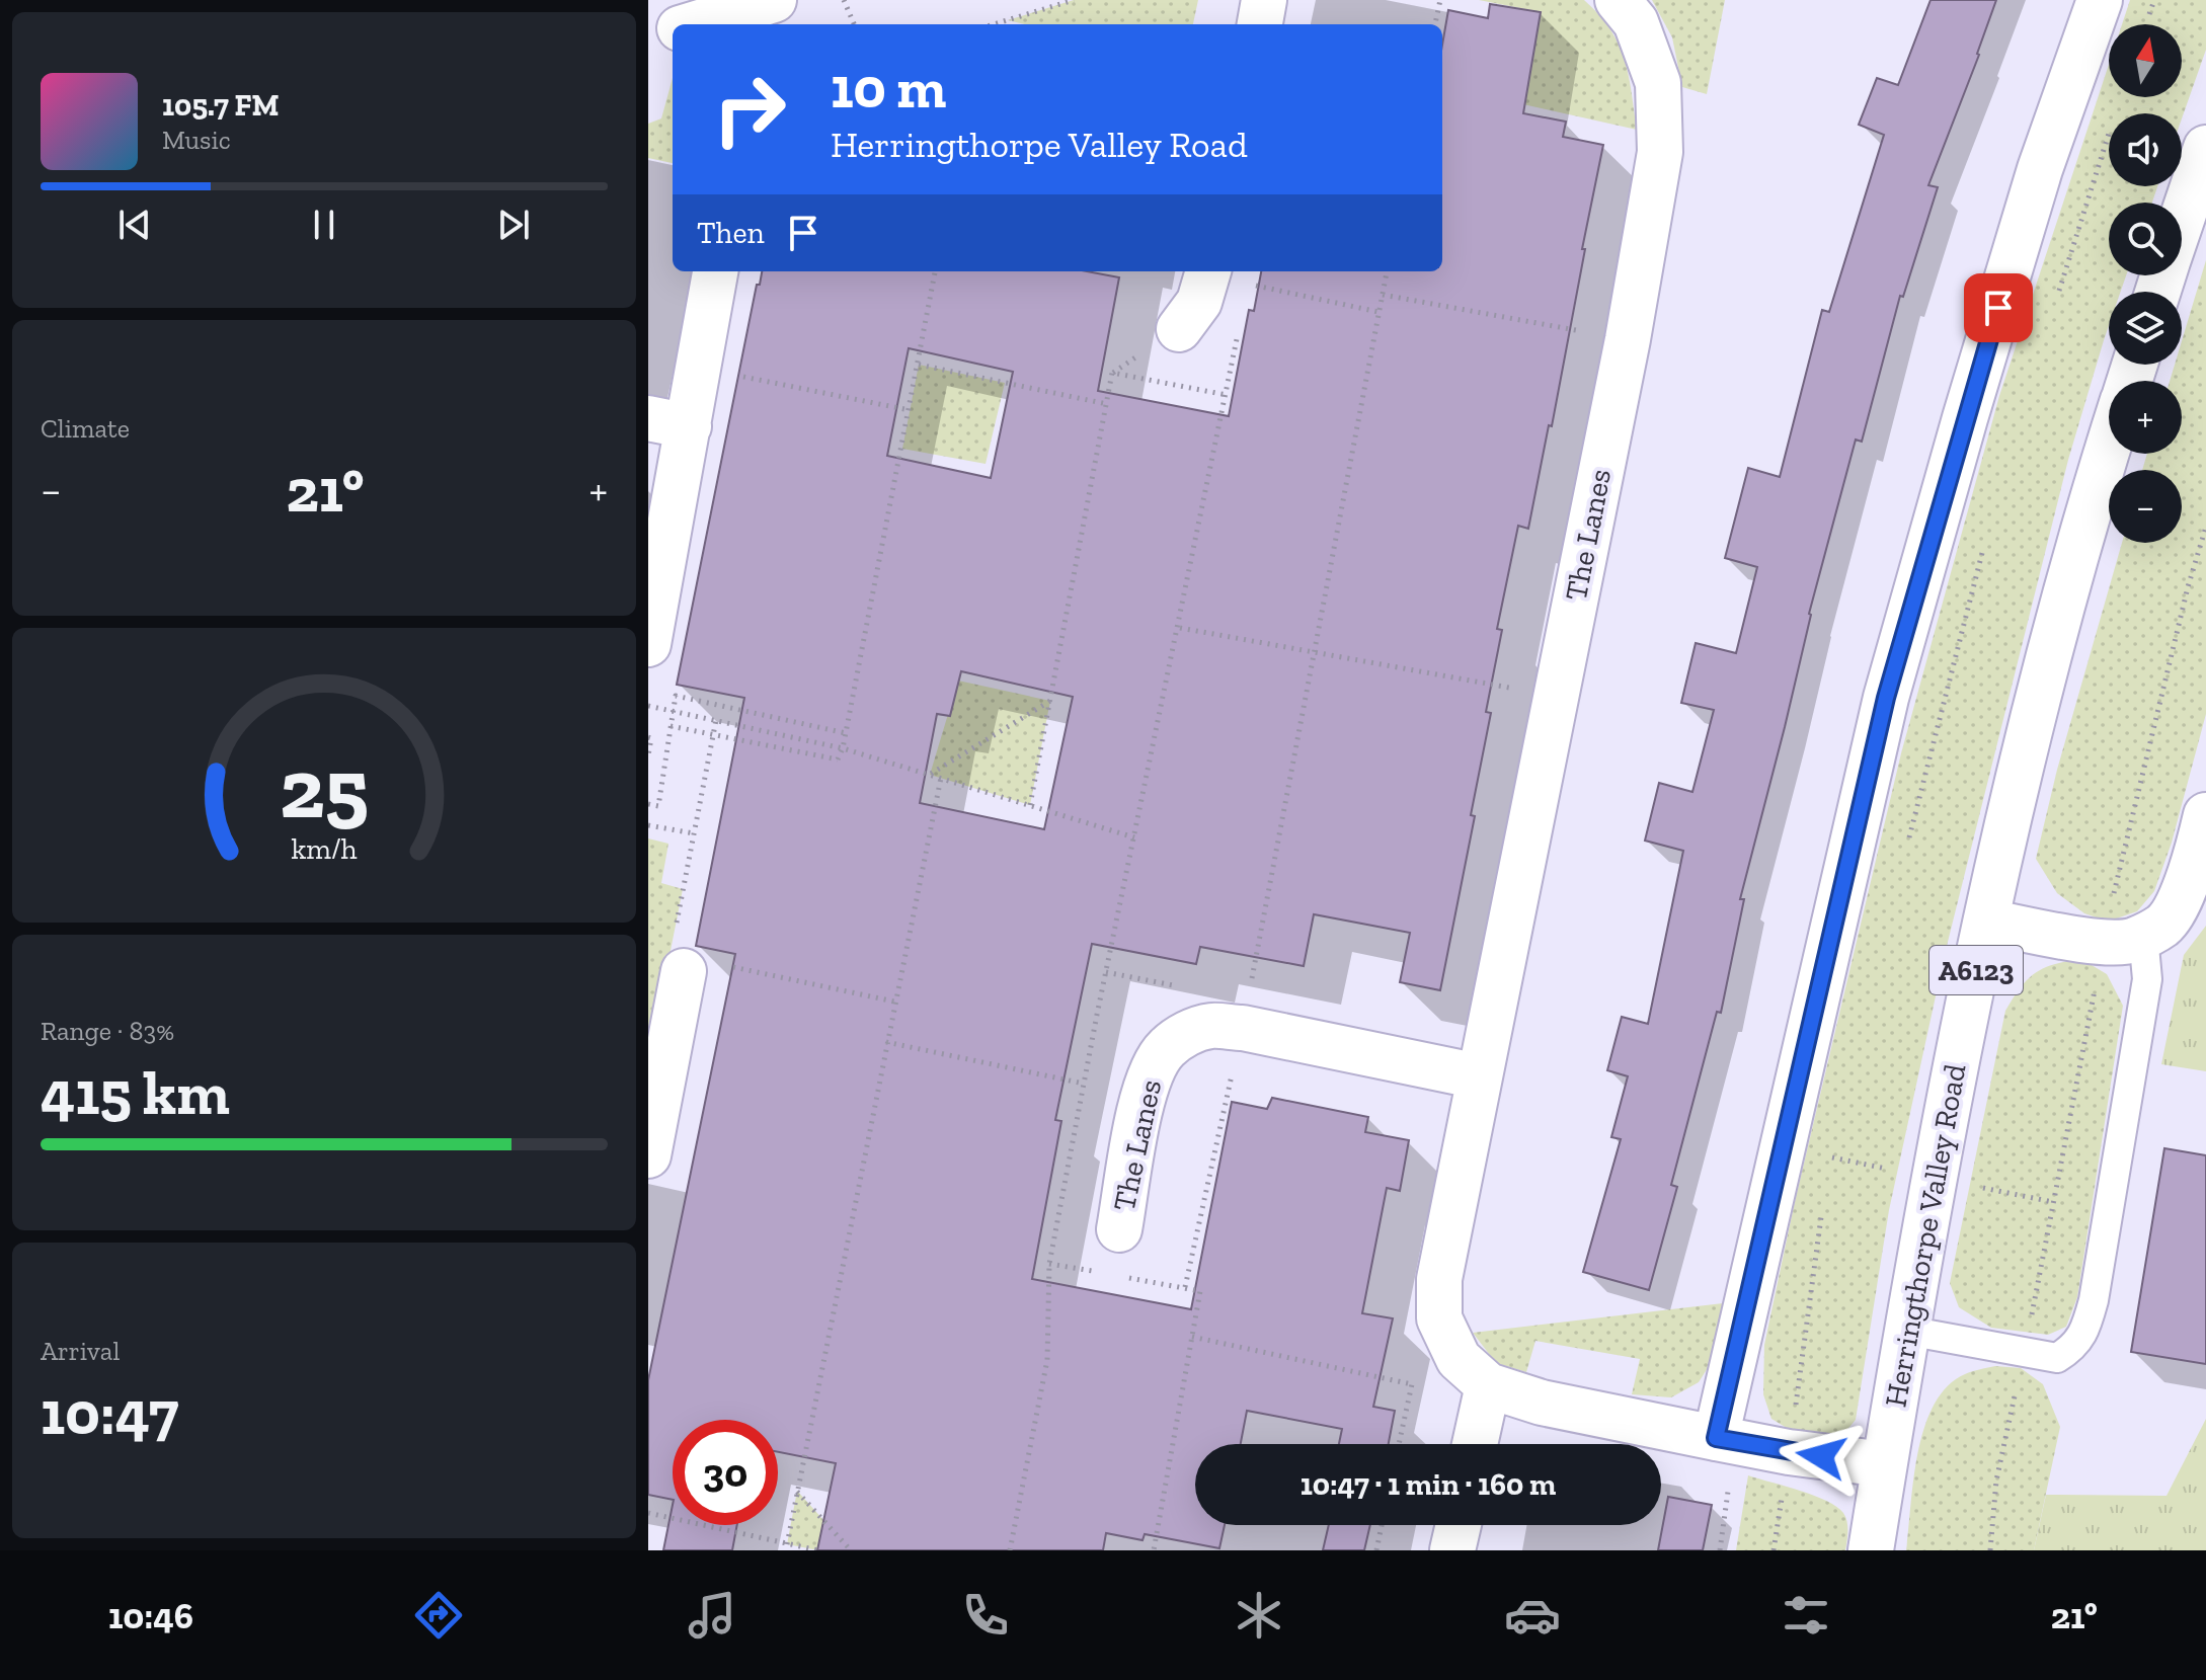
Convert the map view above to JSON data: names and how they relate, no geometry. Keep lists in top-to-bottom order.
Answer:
{
  "streets": {
    "street": ["The Lanes", "A6123", "Herringthorpe Valley Road"]
  },
  "crossings": [
    ["The Lanes", "Herringthorpe Valley Road"]
  ],
  "north": "top",
  "page": {
    "map_buttons": ["+", "−"],
    "turn": ["10 m", "Herringthorpe Valley Road"],
    "song": ["105.7 FM", "Music"],
    "then": "Then",
    "tile": [
      "Climate",
      ["Range · 83%", "415 km"],
      ["Arrival", "10:47"]
    ],
    "heat": ["−", "21°", "+"],
    "limit": "30",
    "trip": "10:47 · 1 min · 160 m",
    "tabs": ["10:46", "21°"],
    "gauge": ["25", "km/h"]
  }
}
